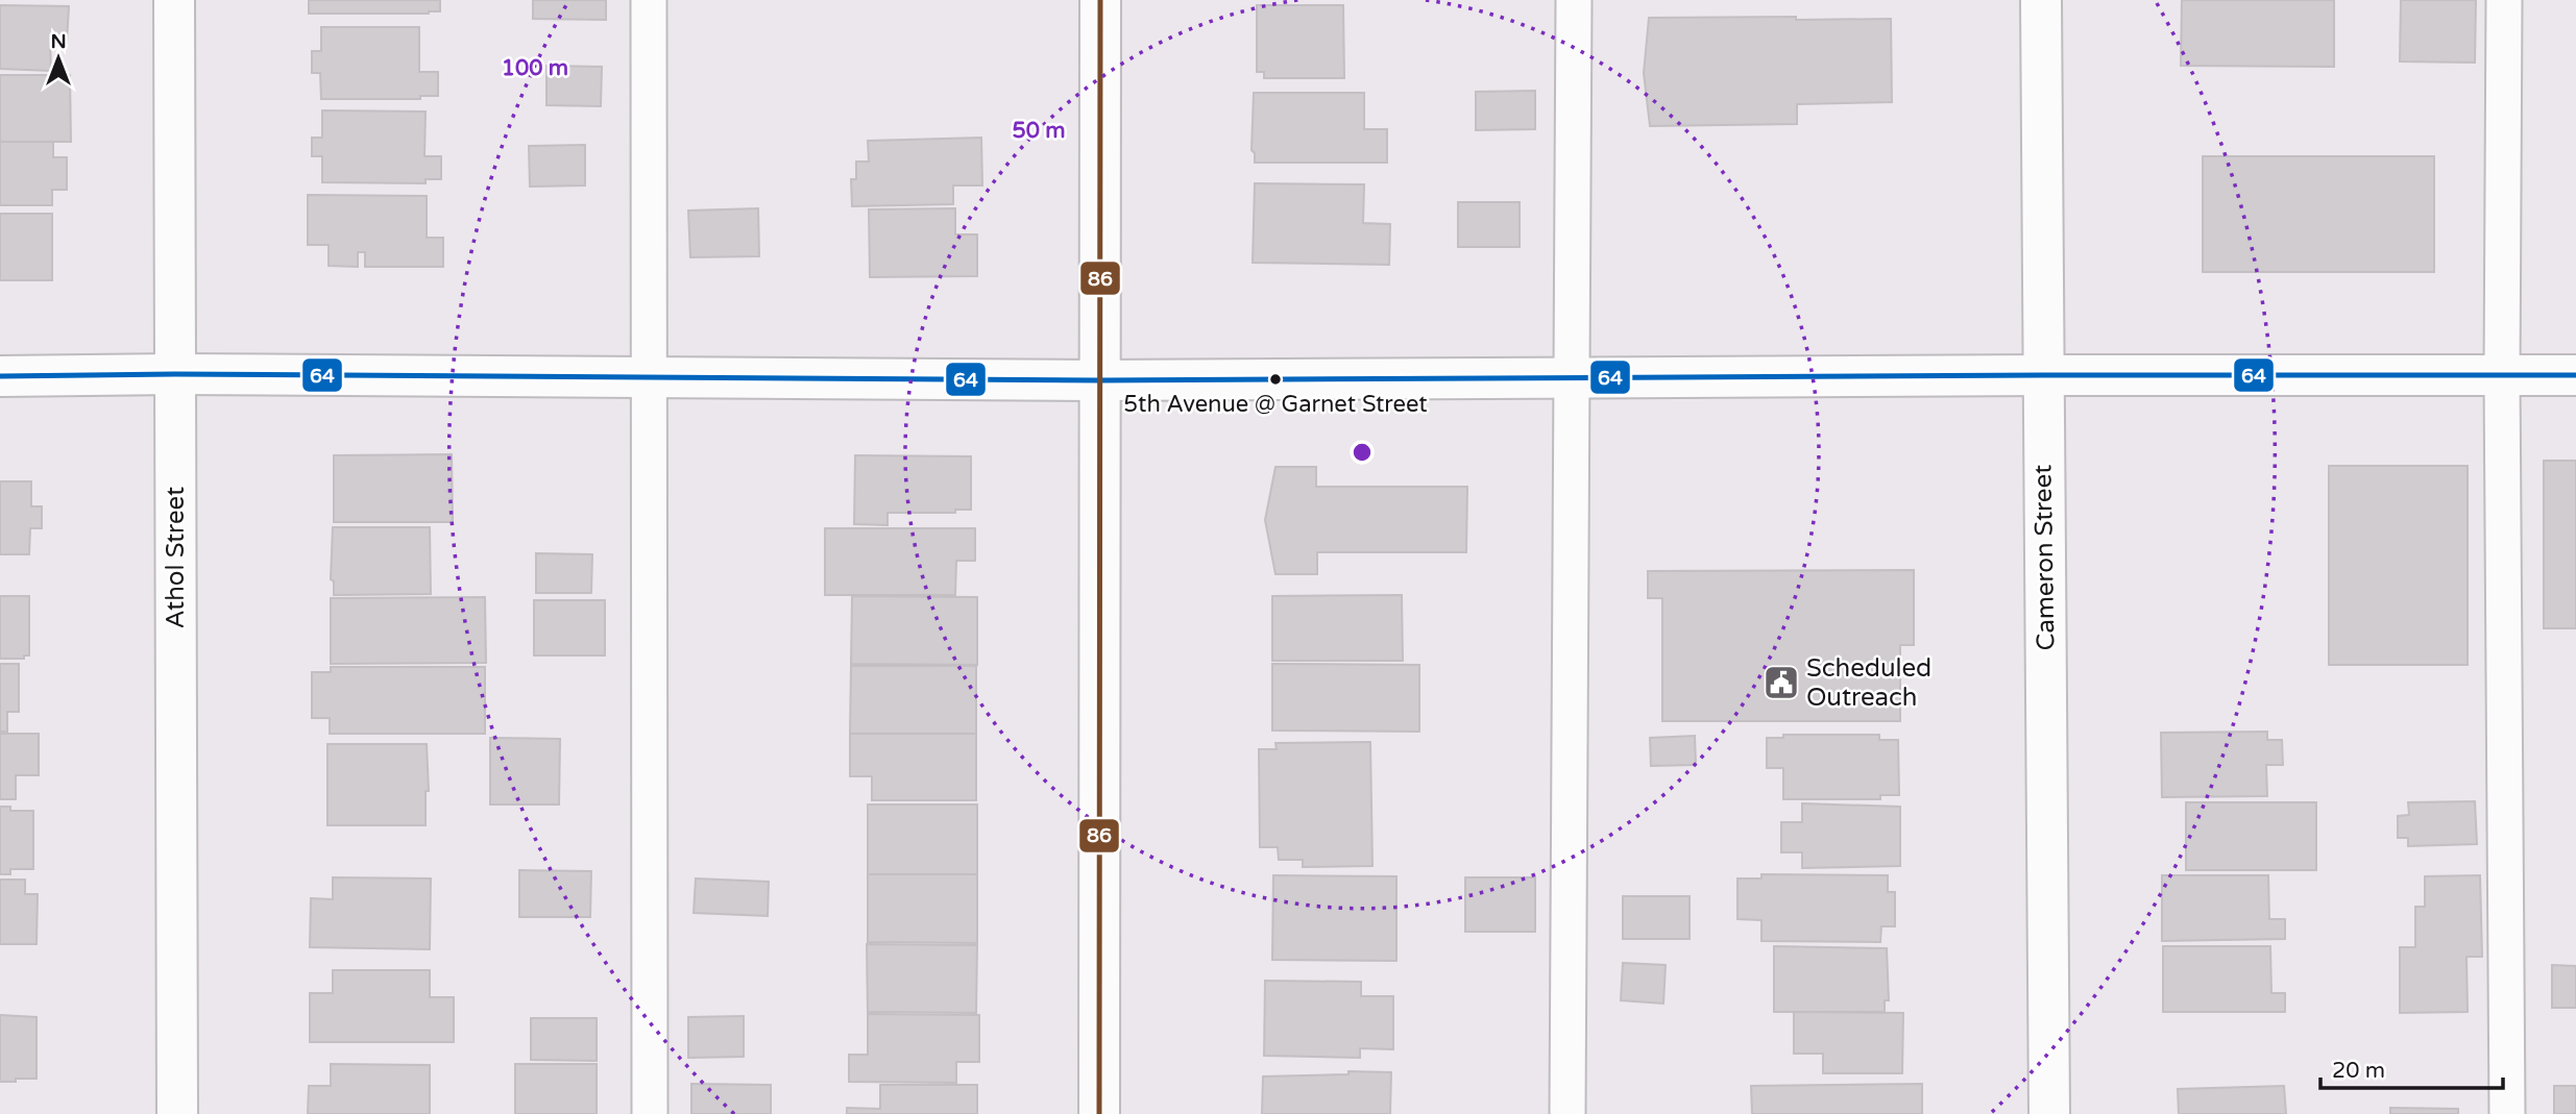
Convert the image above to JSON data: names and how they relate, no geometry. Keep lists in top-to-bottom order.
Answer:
{
  "streets": {
    "street": ["Athol Street", "Cameron Street"]
  },
  "places": {
    "other": ["5th Avenue @ Garnet Street"],
    "public building": ["Scheduled Outreach"]
  },
  "lines": ["transit line 86", "transit line 64"],
  "scale_bar": "20 m",
  "north": "top",
  "rings": ["100 m", "50 m"]
}
